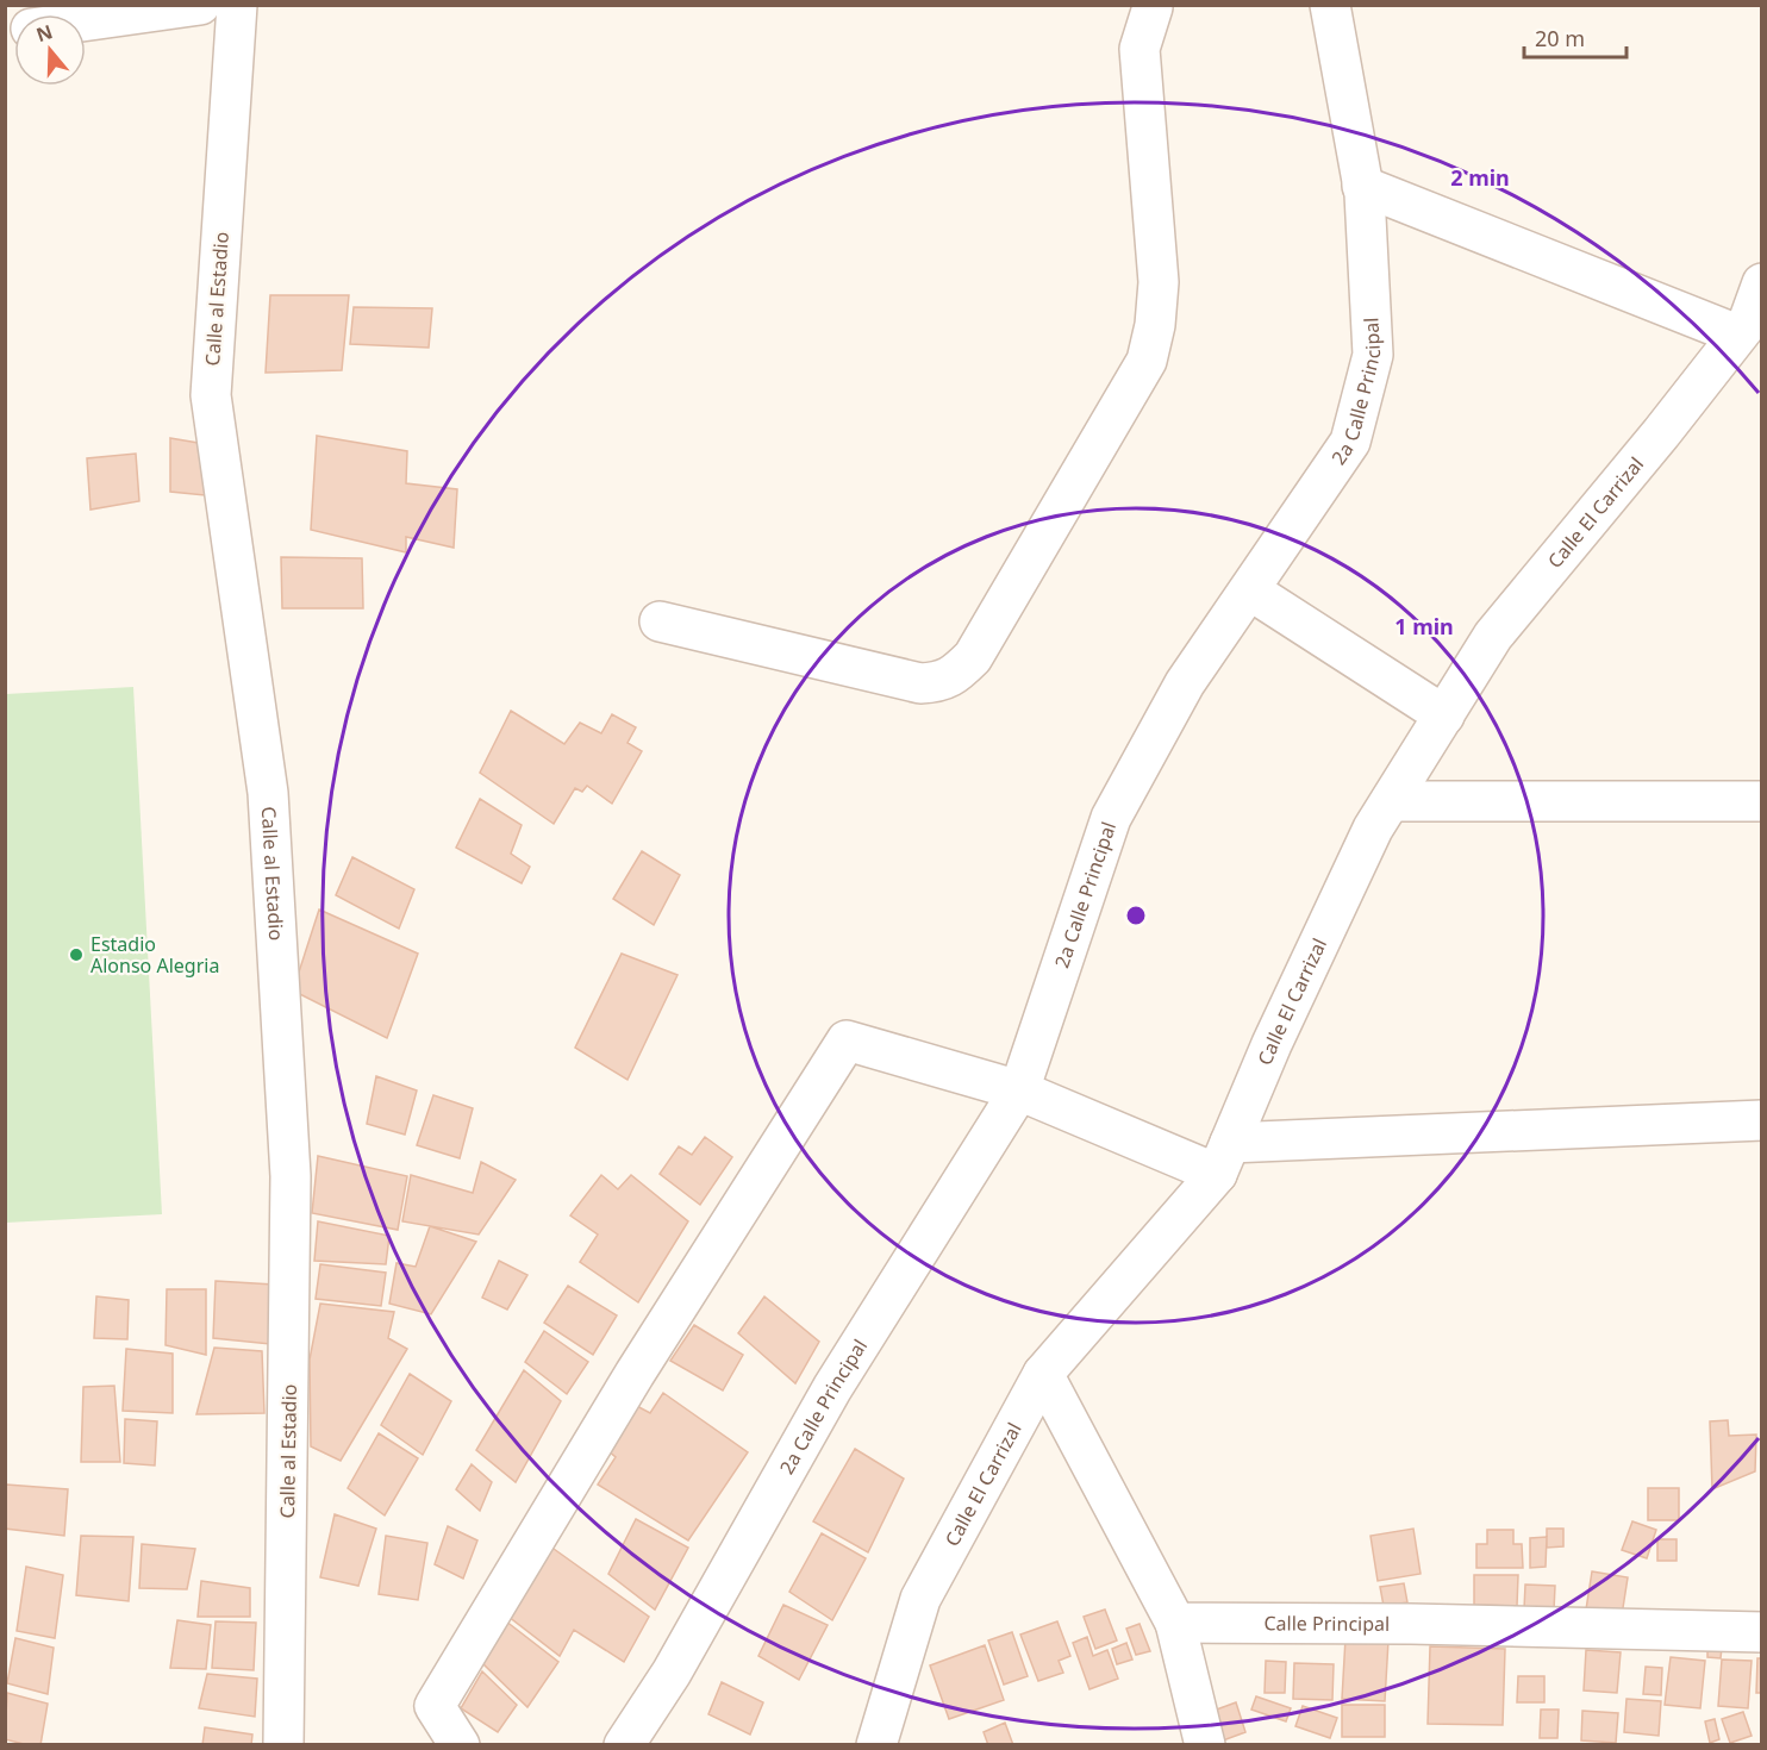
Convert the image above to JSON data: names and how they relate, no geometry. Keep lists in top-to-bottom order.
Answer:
{
  "streets": {
    "street": [
      "Calle al Estadio",
      "2a Calle Principal",
      "Calle El Carrizal",
      "Calle Principal"
    ]
  },
  "places": ["Estadio Alonso Alegria"],
  "scale_bar": "20 m",
  "north": "top",
  "rings": ["2 min", "1 min"]
}
